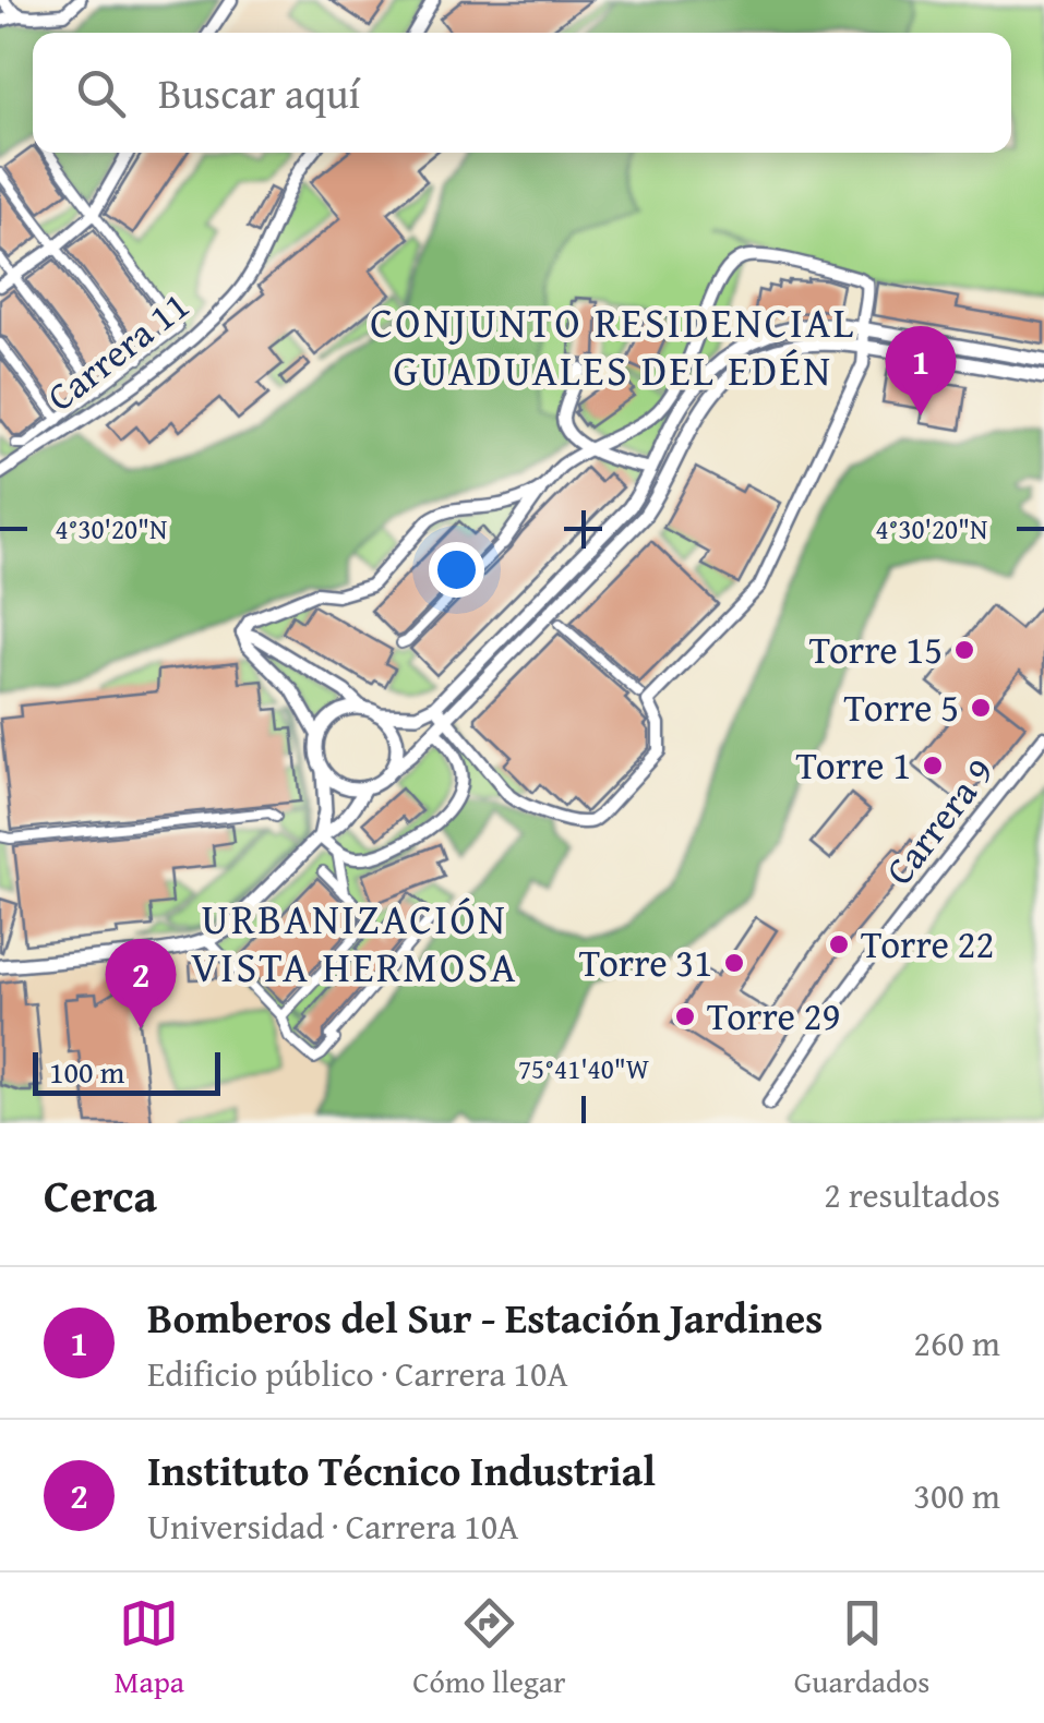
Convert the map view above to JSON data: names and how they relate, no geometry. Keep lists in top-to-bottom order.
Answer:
{
  "streets": {
    "street": ["Carrera 11", "Carrera 9"]
  },
  "districts": ["CONJUNTO RESIDENCIAL GUADUALES DEL EDÉN", "URBANIZACIÓN VISTA HERMOSA"],
  "places": [
    "Torre 15",
    "Torre 5",
    "Torre 1",
    "Torre 22",
    "Torre 31",
    "Torre 29"
  ],
  "scale_bar": "100 m",
  "page": {
    "search": "Buscar aquí",
    "pins": ["1", "2"],
    "scale": "100 m",
    "heading": ["Cerca", "2 resultados"],
    "list": [
      {
        "mark": "1",
        "name": "Bomberos del Sur - Estación Jardines",
        "note": "Edificio público · Carrera 10A",
        "value": "260 m"
      },
      {
        "mark": "2",
        "name": "Instituto Técnico Industrial",
        "note": "Universidad · Carrera 10A",
        "value": "300 m"
      }
    ],
    "nav": ["Mapa", "Cómo llegar", "Guardados"]
  },
  "coordinates": ["4°30'20\"N", "75°41'40\"W"]
}
